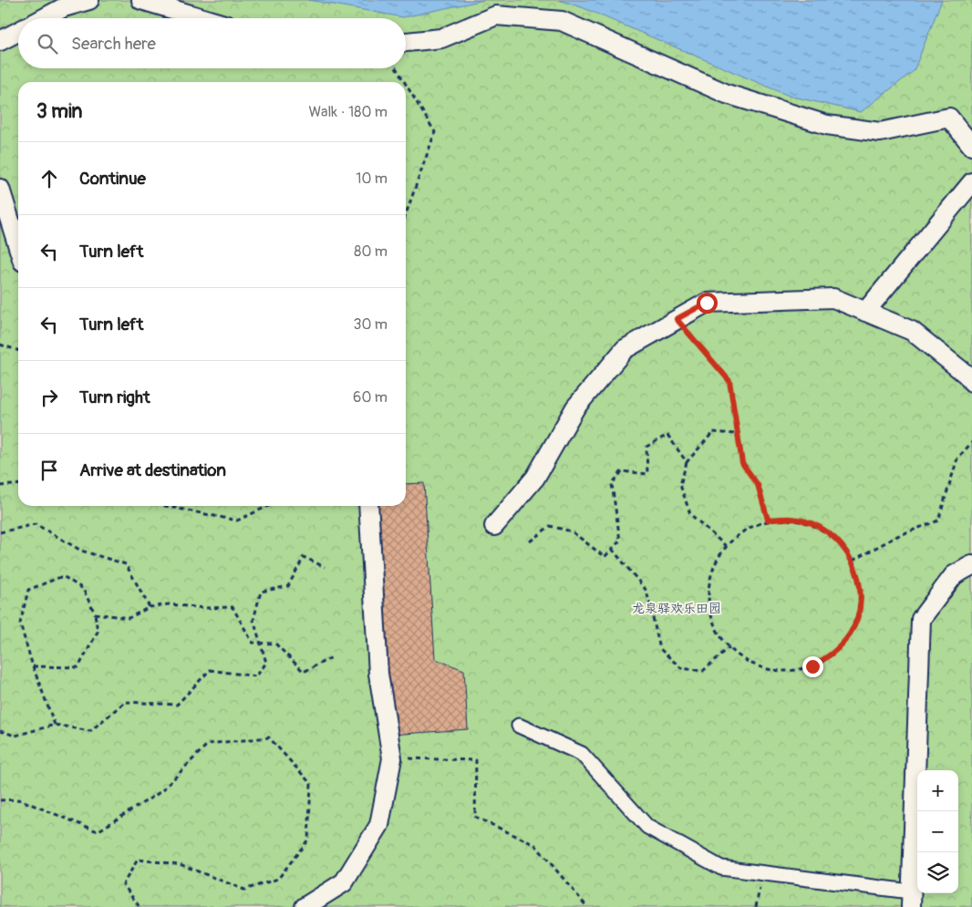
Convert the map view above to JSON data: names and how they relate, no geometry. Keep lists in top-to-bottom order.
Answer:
{
  "parks": ["龙泉驿欢乐田园"],
  "page": {
    "search": "Search here",
    "heading": ["3 min", "Walk · 180 m"],
    "list": [
      ["Continue", "10 m"],
      ["Turn left", "80 m"],
      ["Turn left", "30 m"],
      ["Turn right", "60 m"],
      "Arrive at destination"
    ],
    "map_buttons": ["+", "−"]
  }
}
